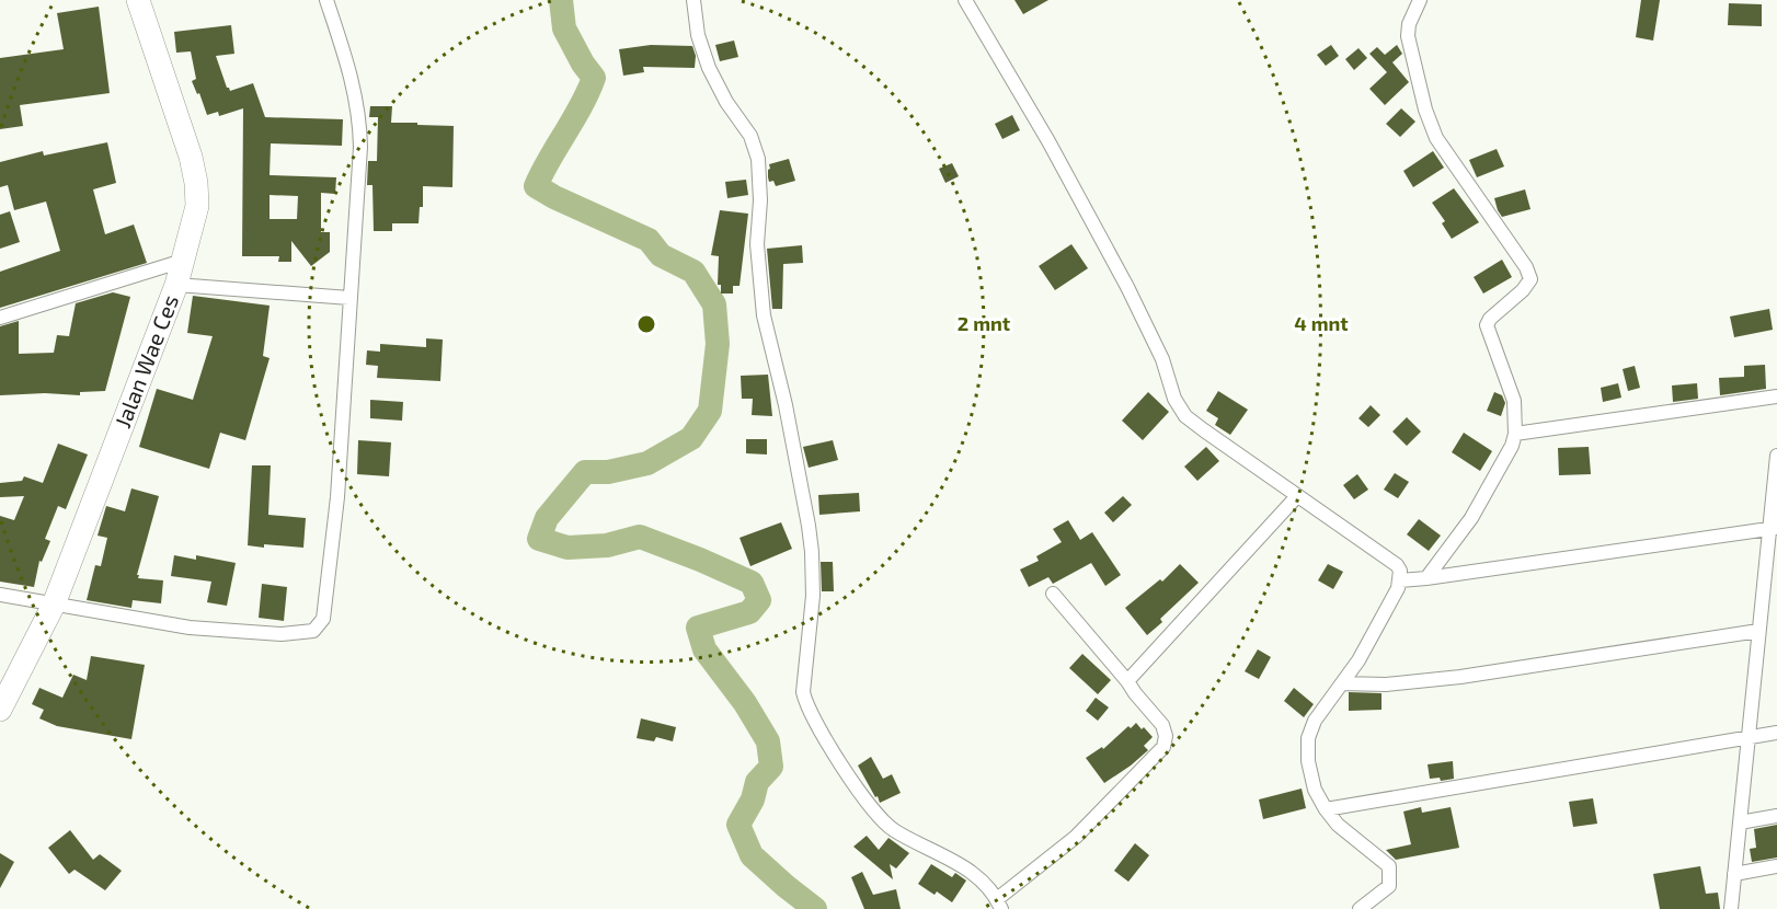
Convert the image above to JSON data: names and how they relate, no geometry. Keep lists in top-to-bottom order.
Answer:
{
  "streets": {
    "highway": ["Jalan Wae Ces"]
  },
  "rings": ["2 mnt", "4 mnt"]
}
